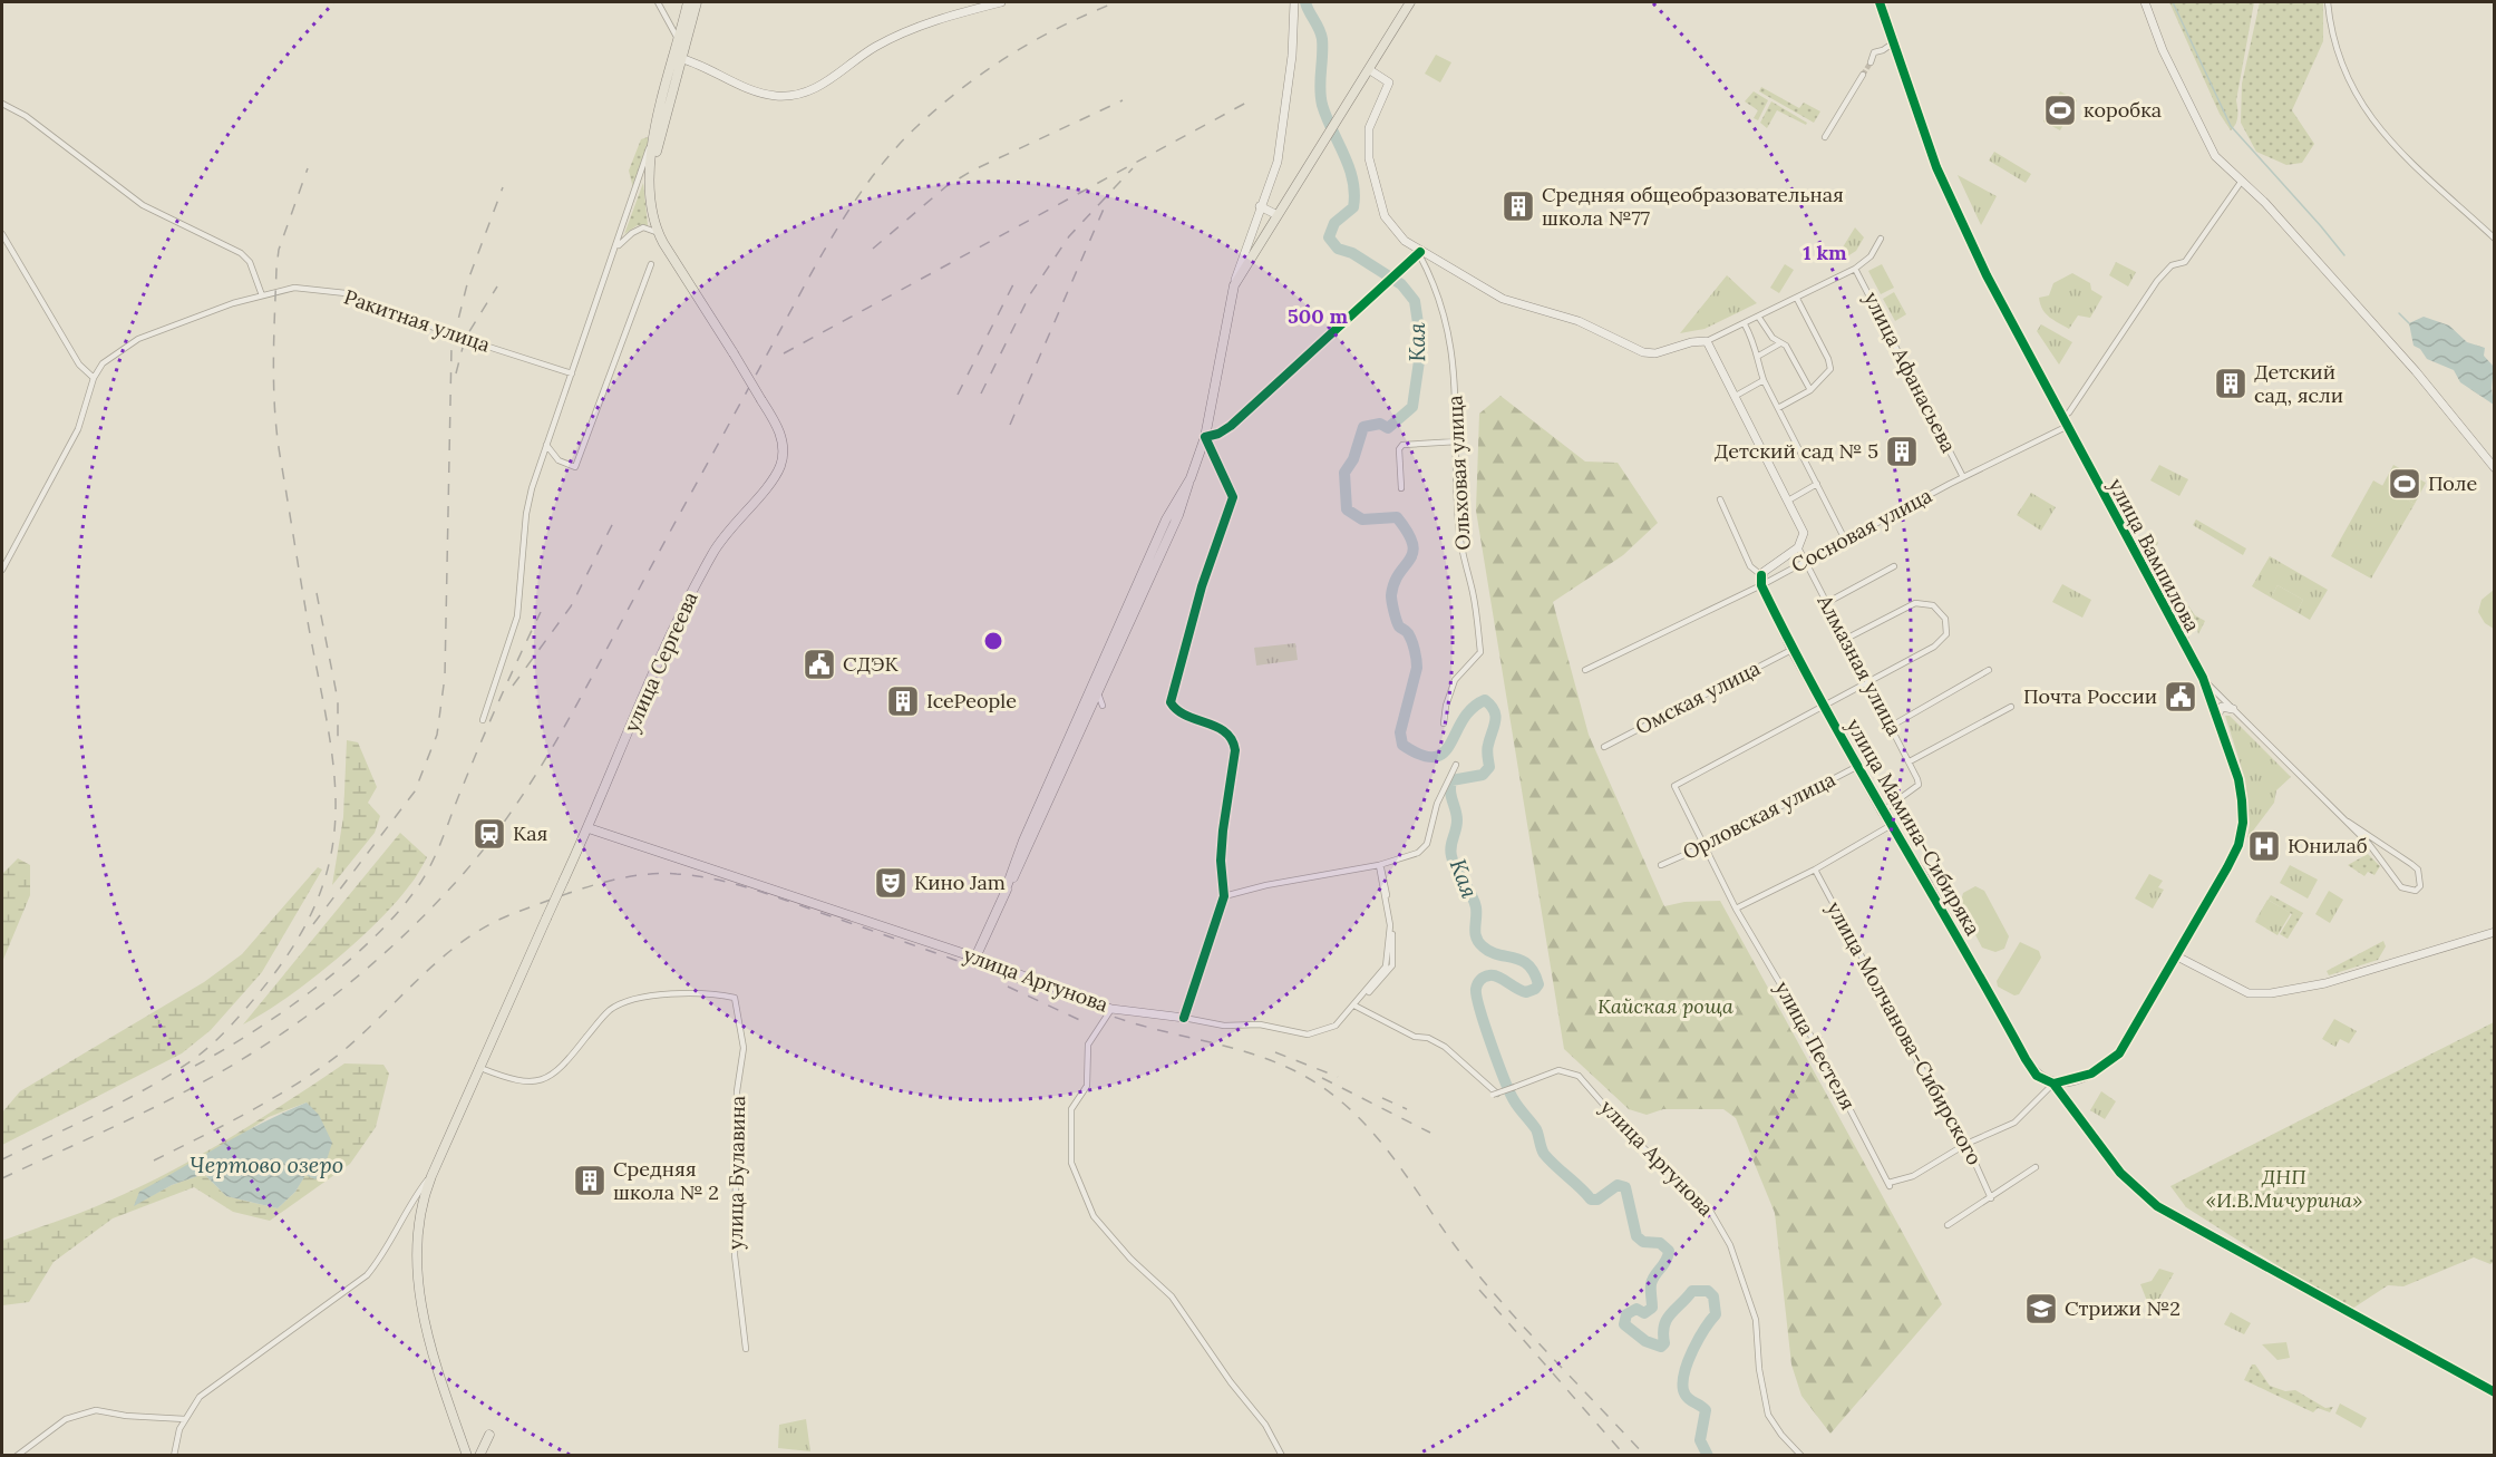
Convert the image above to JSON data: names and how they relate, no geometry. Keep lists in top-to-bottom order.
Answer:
{
  "streets": {
    "main road": ["улица Сергеева", "улица Аргунова"],
    "street": [
      "Ракитная улица",
      "улица Афанасьева",
      "Ольховая улица",
      "Сосновая улица",
      "улица Вампилова",
      "Алмазная улица",
      "Омская улица",
      "Орловская улица",
      "улица Мамина-Сибиряка",
      "улица Молчанова-Сибирского",
      "улица Пестеля",
      "улица Булавина"
    ]
  },
  "crossings": [
    ["улица Афанасьева", "Сосновая улица"],
    ["Сосновая улица", "улица Вампилова"],
    ["Сосновая улица", "Алмазная улица"],
    ["Сосновая улица", "улица Мамина-Сибиряка"],
    ["улица Вампилова", "улица Мамина-Сибиряка"],
    ["улица Сергеева", "улица Аргунова"],
    ["улица Сергеева", "улица Булавина"],
    ["Алмазная улица", "улица Мамина-Сибиряка"],
    ["Омская улица", "улица Мамина-Сибиряка"],
    ["Орловская улица", "улица Мамина-Сибиряка"],
    ["Орловская улица", "улица Пестеля"],
    ["улица Мамина-Сибиряка", "улица Пестеля"],
    ["улица Молчанова-Сибирского", "улица Пестеля"]
  ],
  "water": ["Кая", "Чертово озеро"],
  "parks": ["Кайская роща", "ДНП «И.В.Мичурина»"],
  "places": {
    "sports": ["коробка", "Поле"],
    "building": [
      "Средняя общеобразовательная школа №77",
      "Детский сад, ясли",
      "Детский сад № 5",
      "IcePeople",
      "Средняя школа № 2"
    ],
    "public building": ["СДЭК", "Почта России"],
    "station": ["Кая"],
    "hospital": ["Юнилаб"],
    "theatre": ["Кино Jam"],
    "school or university": ["Стрижи №2"]
  },
  "rings": ["1 km", "500 m"]
}
